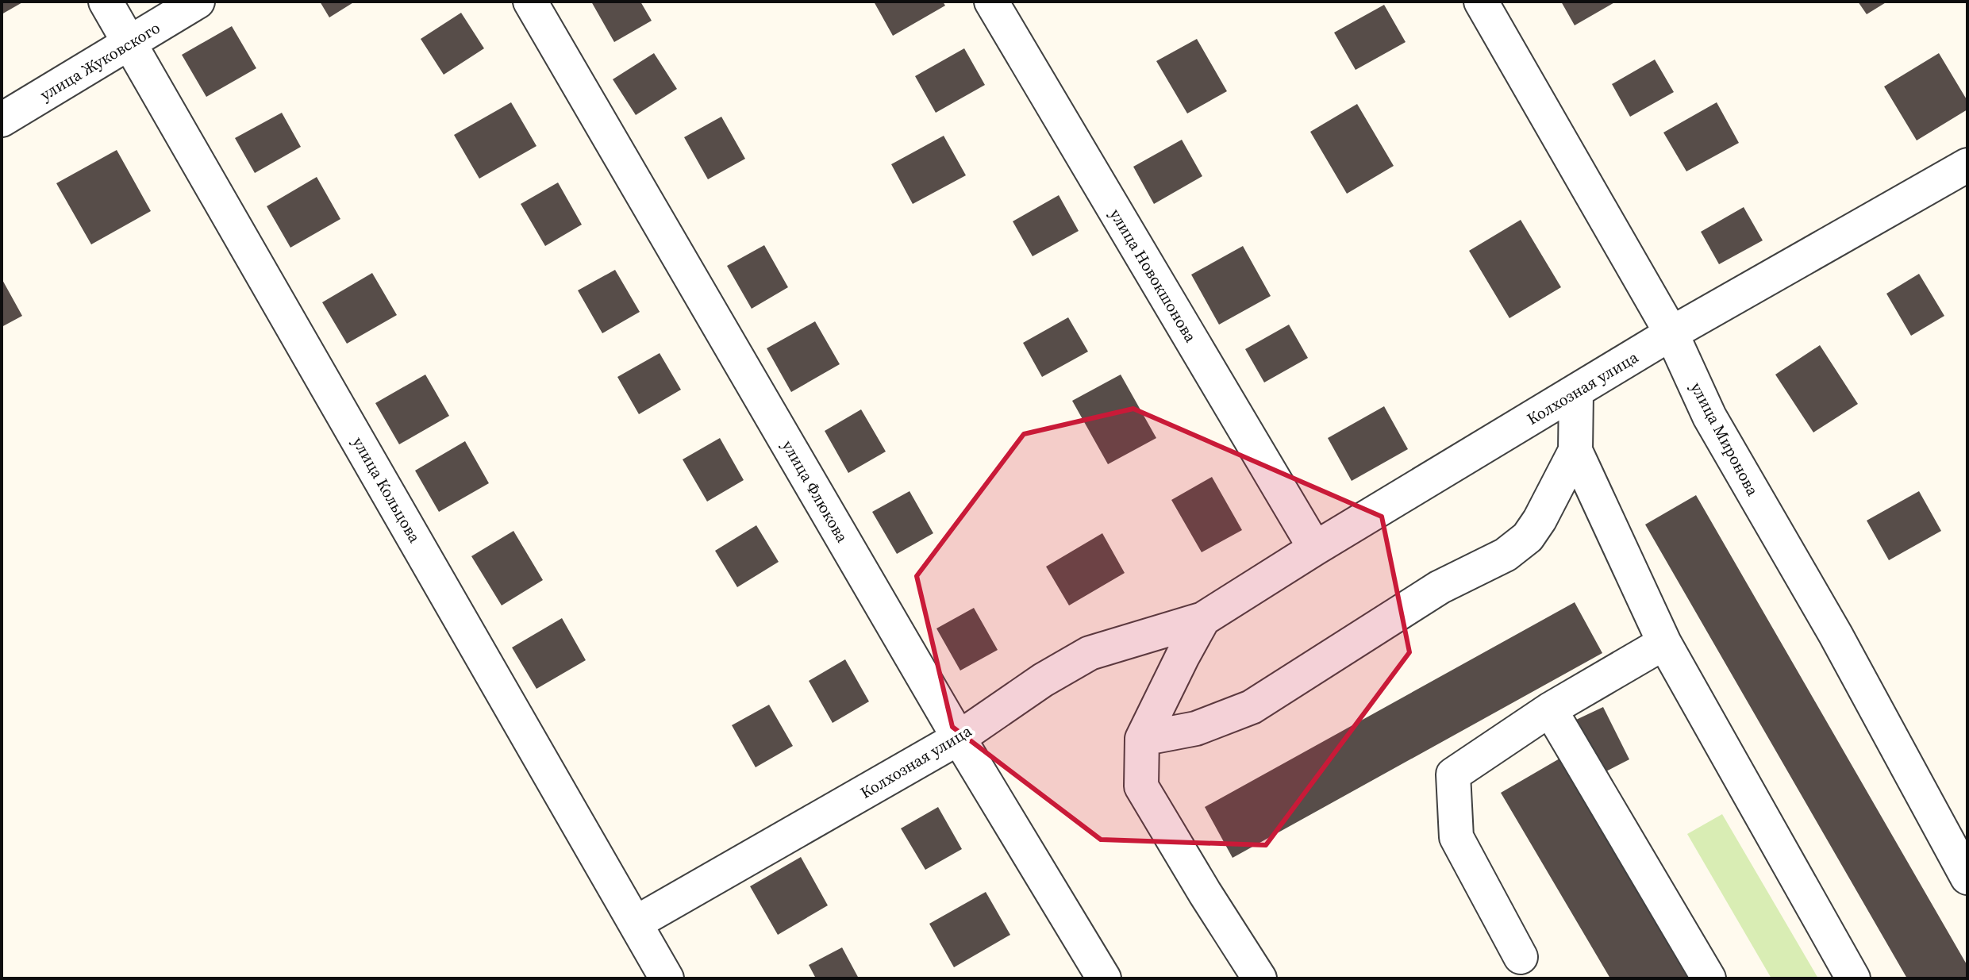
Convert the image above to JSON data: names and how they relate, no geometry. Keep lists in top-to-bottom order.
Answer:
{
  "streets": {
    "street": [
      "улица Жуковского",
      "улица Новокшонова",
      "Колхозная улица",
      "улица Миронова",
      "улица Кольцова",
      "улица Флюкова"
    ]
  },
  "crossings": [
    ["улица Жуковского", "улица Кольцова"],
    ["улица Новокшонова", "Колхозная улица"],
    ["Колхозная улица", "улица Миронова"],
    ["Колхозная улица", "улица Кольцова"],
    ["Колхозная улица", "улица Флюкова"]
  ]
}
